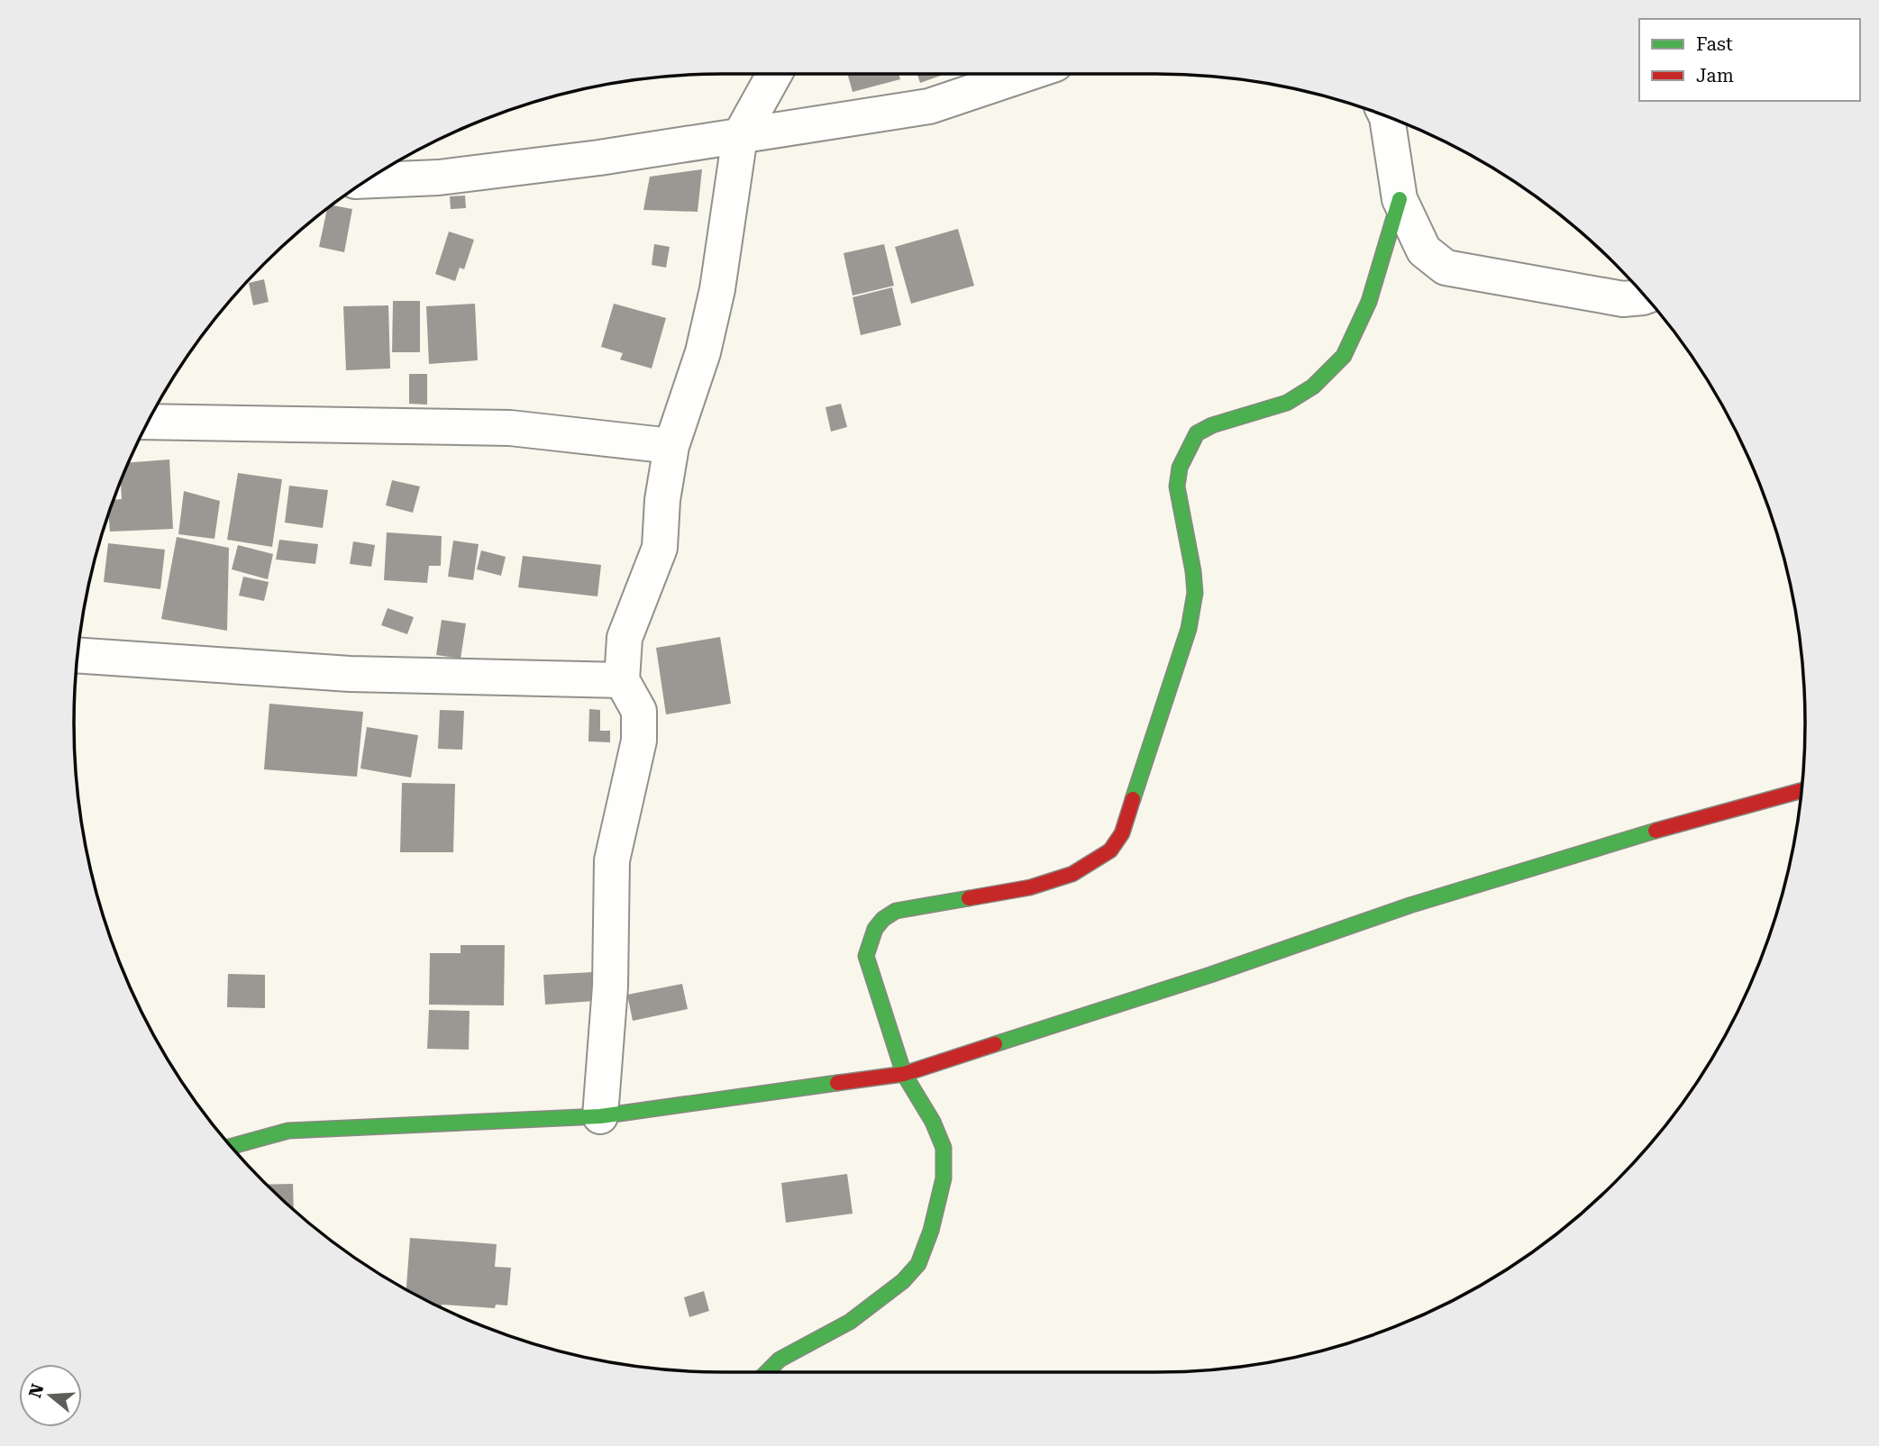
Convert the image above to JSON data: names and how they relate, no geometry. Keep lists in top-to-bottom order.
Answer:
{
  "legend": ["Fast", "Jam"],
  "north": "left"
}
